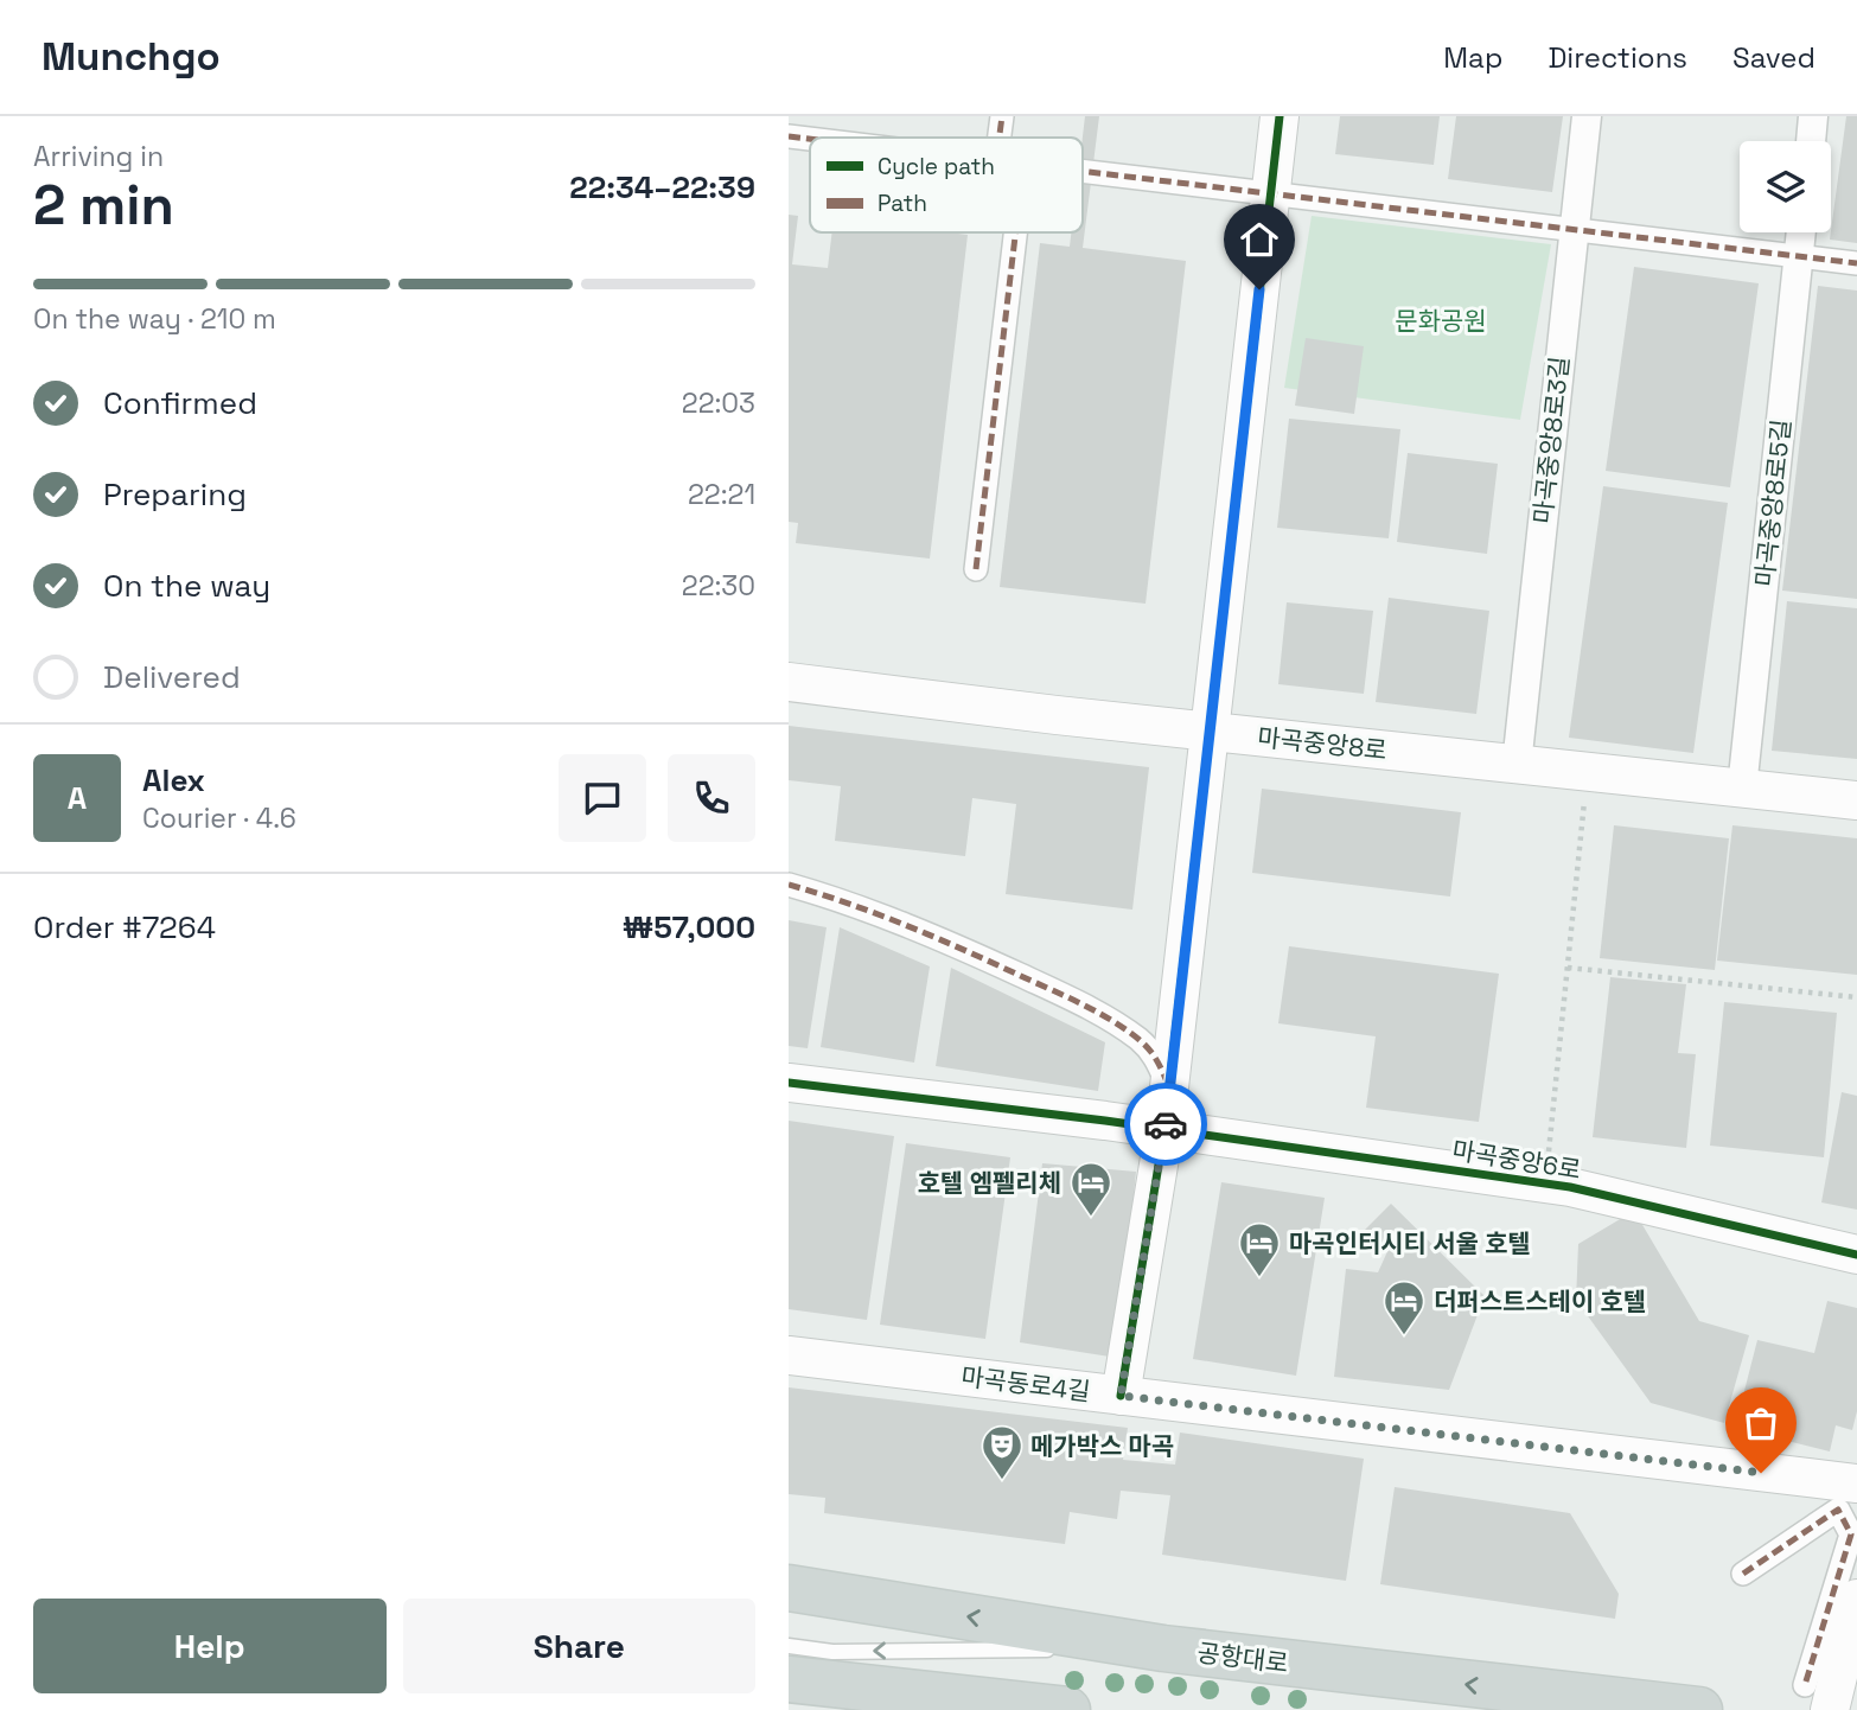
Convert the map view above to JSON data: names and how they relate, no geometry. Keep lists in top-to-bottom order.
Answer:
{
  "streets": {
    "main road": ["공항대로"],
    "street": [
      "마곡중앙8로3길",
      "마곡중앙8로5길",
      "마곡중앙8로",
      "마곡중앙6로",
      "마곡동로4길"
    ]
  },
  "crossings": [
    ["마곡중앙8로3길", "마곡중앙8로"],
    ["마곡중앙8로5길", "마곡중앙8로"]
  ],
  "parks": ["문화공원"],
  "places": {
    "hotel": ["호텔 엠펠리체", "마곡인터시티 서울 호텔", "더퍼스트스테이 호텔"],
    "theatre": ["메가박스 마곡"]
  },
  "legend": ["Cycle path", "Path"],
  "page": {
    "header": "Munchgo",
    "nav": ["Map", "Directions", "Saved"],
    "heading": ["2 min", "Arriving in", "22:34–22:39"],
    "panel": [
      "Alex",
      "Courier · 4.6",
      "Order #7264",
      "₩57,000"
    ],
    "bar": "On the way · 210 m",
    "list": [
      ["Confirmed", "22:03"],
      ["Preparing", "22:21"],
      ["On the way", "22:30"],
      "Delivered"
    ],
    "round": "A",
    "buttons": ["Help", "Share"]
  }
}
